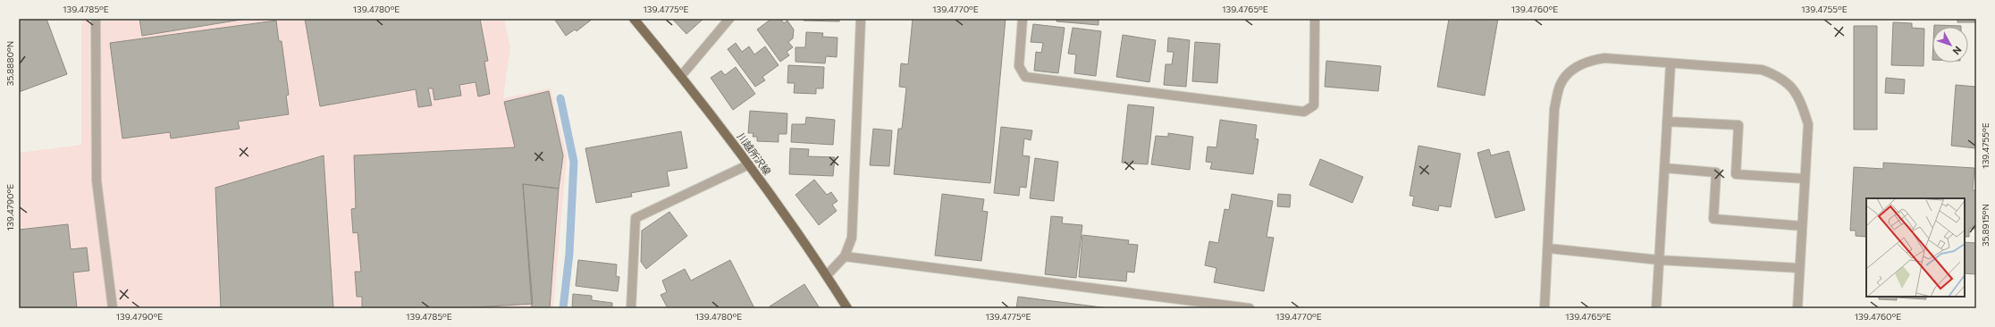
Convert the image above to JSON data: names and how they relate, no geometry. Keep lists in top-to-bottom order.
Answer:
{
  "streets": {
    "main road": ["川越所沢線"]
  },
  "north": "bottom right",
  "coordinates": [
    "139.4785°E",
    "139.4780°E",
    "139.4775°E",
    "139.4770°E",
    "139.4765°E",
    "139.4760°E",
    "139.4755°E",
    "35.8880°N",
    "139.4790°E",
    "35.8915°N"
  ]
}
